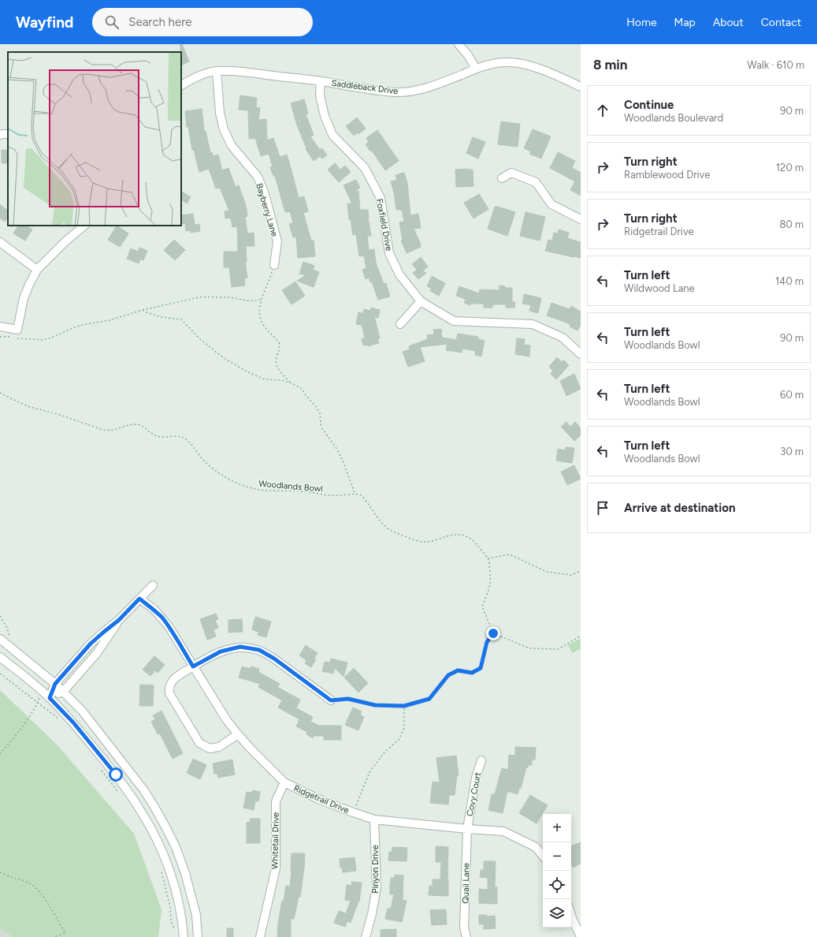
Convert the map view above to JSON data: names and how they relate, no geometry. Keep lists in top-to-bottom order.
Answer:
{
  "streets": {
    "street": [
      "Saddleback Drive",
      "Bayberry Lane",
      "Foxfield Drive",
      "Covy Court",
      "Ridgetrail Drive",
      "Whitetail Drive",
      "Pinyon Drive",
      "Quail Lane"
    ],
    "path": ["Woodlands Bowl"]
  },
  "crossings": [
    ["Saddleback Drive", "Bayberry Lane"],
    ["Saddleback Drive", "Foxfield Drive"],
    ["Covy Court", "Ridgetrail Drive"],
    ["Covy Court", "Quail Lane"],
    ["Ridgetrail Drive", "Whitetail Drive"],
    ["Ridgetrail Drive", "Pinyon Drive"],
    ["Ridgetrail Drive", "Quail Lane"]
  ],
  "page": {
    "header": "Wayfind",
    "search": "Search here",
    "nav": [
      "Home",
      "Map",
      "About",
      "Contact"
    ],
    "heading": ["8 min", "Walk · 610 m"],
    "list": [
      ["Continue", "Woodlands Boulevard", "90 m"],
      ["Turn right", "Ramblewood Drive", "120 m"],
      ["Turn right", "Ridgetrail Drive", "80 m"],
      ["Turn left", "Wildwood Lane", "140 m"],
      ["Turn left", "Woodlands Bowl", "90 m"],
      ["Turn left", "Woodlands Bowl", "60 m"],
      ["Turn left", "Woodlands Bowl", "30 m"],
      "Arrive at destination"
    ],
    "map_buttons": ["+", "−"]
  }
}
